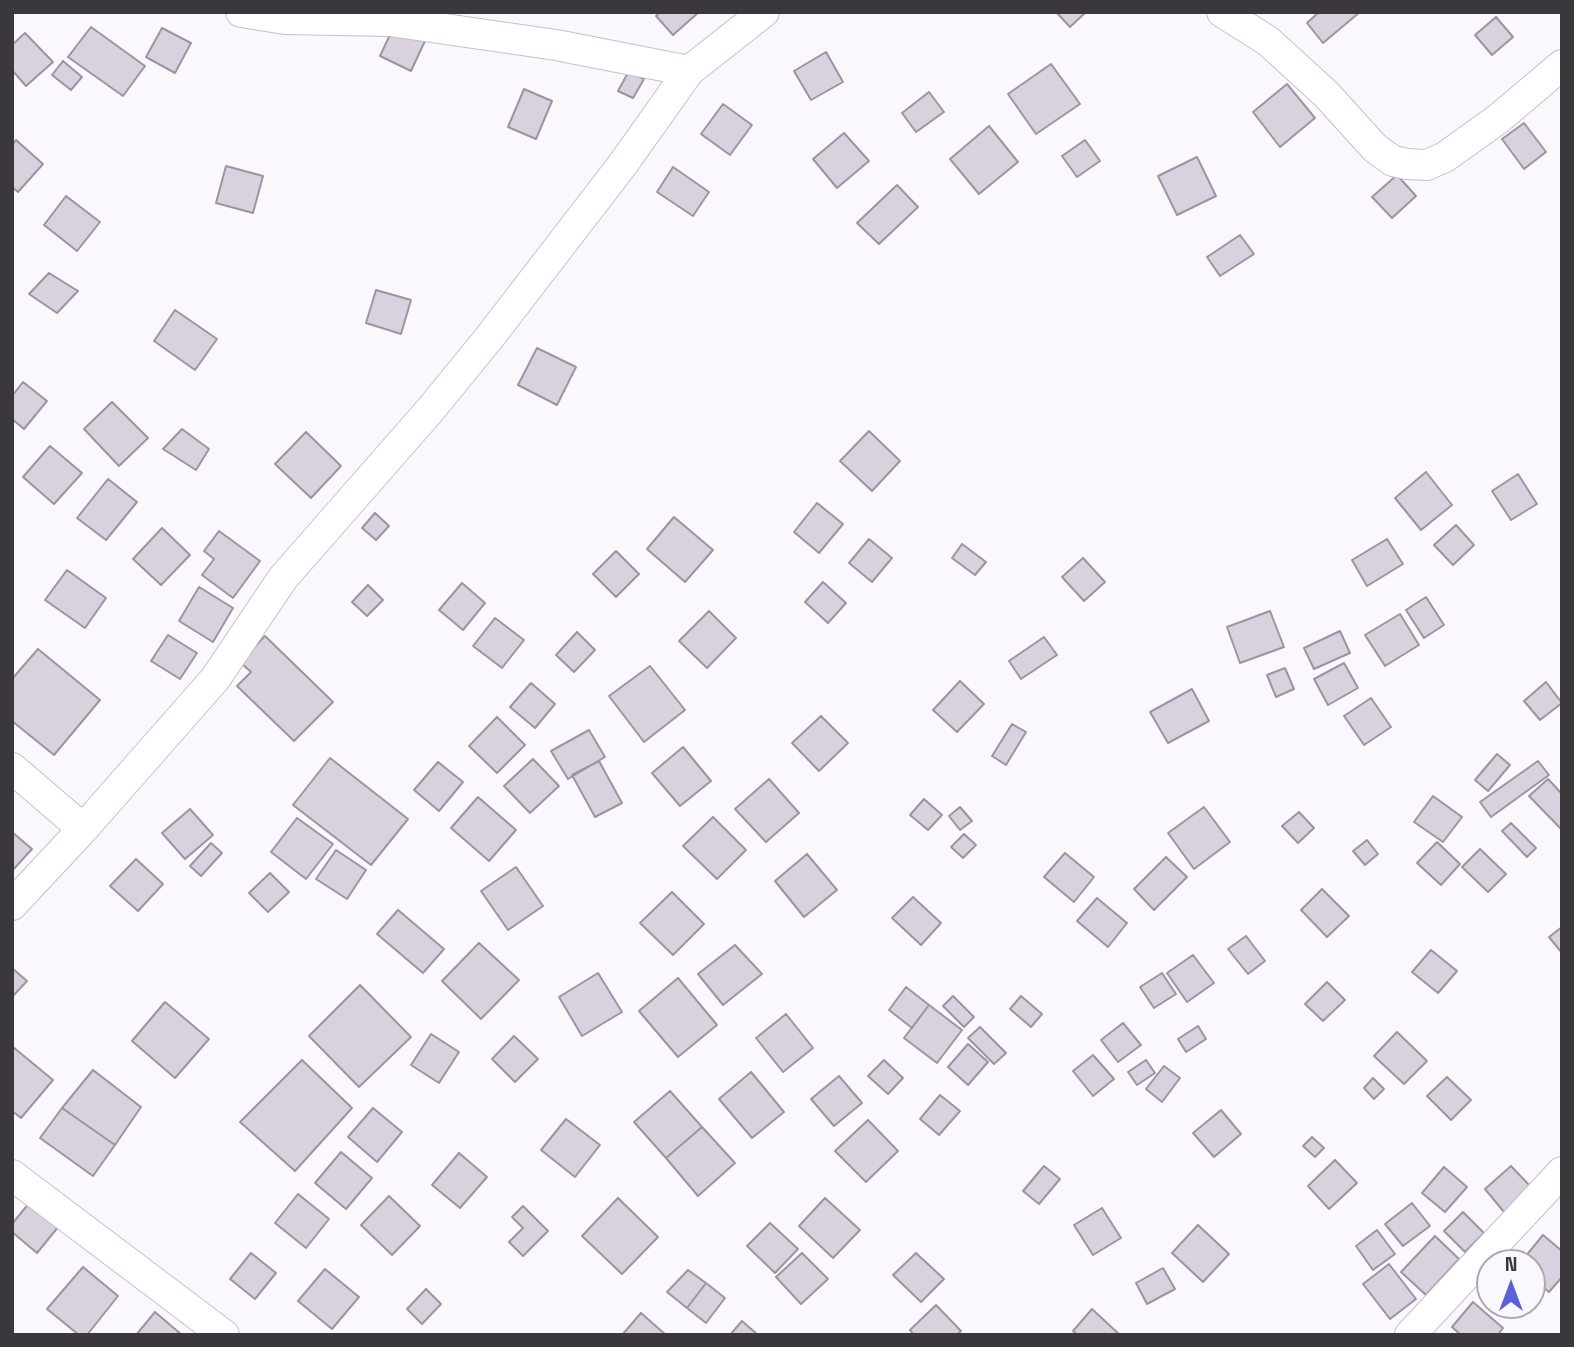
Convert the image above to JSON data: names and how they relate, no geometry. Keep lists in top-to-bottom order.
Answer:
{
  "north": "top"
}
